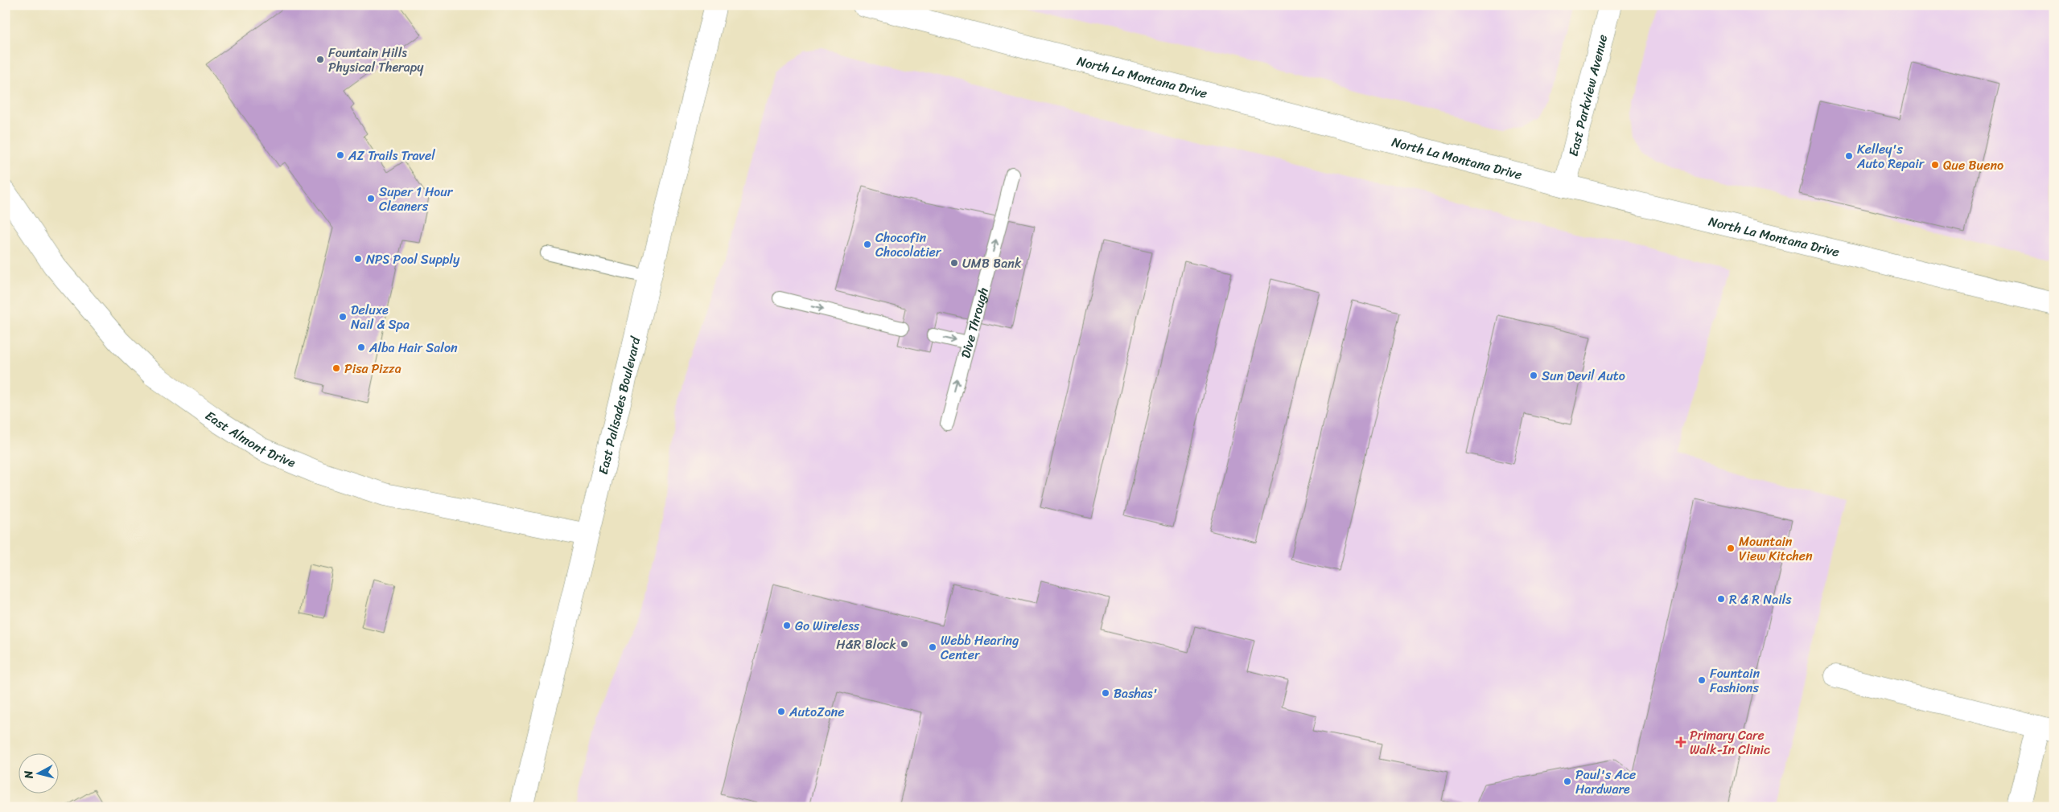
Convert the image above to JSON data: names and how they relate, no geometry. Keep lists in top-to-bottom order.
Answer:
{
  "streets": {
    "street": [
      "North La Montana Drive",
      "East Parkview Avenue",
      "East Palisades Boulevard",
      "East Almont Drive"
    ],
    "lane": ["Dive Through"]
  },
  "crossings": [
    ["North La Montana Drive", "East Parkview Avenue"],
    ["East Palisades Boulevard", "East Almont Drive"]
  ],
  "one_way": ["Dive Through"],
  "places": {
    "other": [
      "Fountain Hills Physical Therapy",
      "AZ Trails Travel",
      "Kelley's Auto Repair",
      "Que Bueno",
      "Super 1 Hour Cleaners",
      "Chocofin Chocolatier",
      "NPS Pool Supply",
      "UMB Bank",
      "Deluxe Nail & Spa",
      "Alba Hair Salon",
      "Pisa Pizza",
      "Sun Devil Auto",
      "Mountain View Kitchen",
      "R & R Nails",
      "Go Wireless",
      "H&R Block",
      "Webb Hearing Center",
      "Fountain Fashions",
      "Bashas'",
      "AutoZone",
      "Paul's Ace Hardware"
    ],
    "health": ["Primary Care Walk-In Clinic"]
  },
  "north": "left"
}
